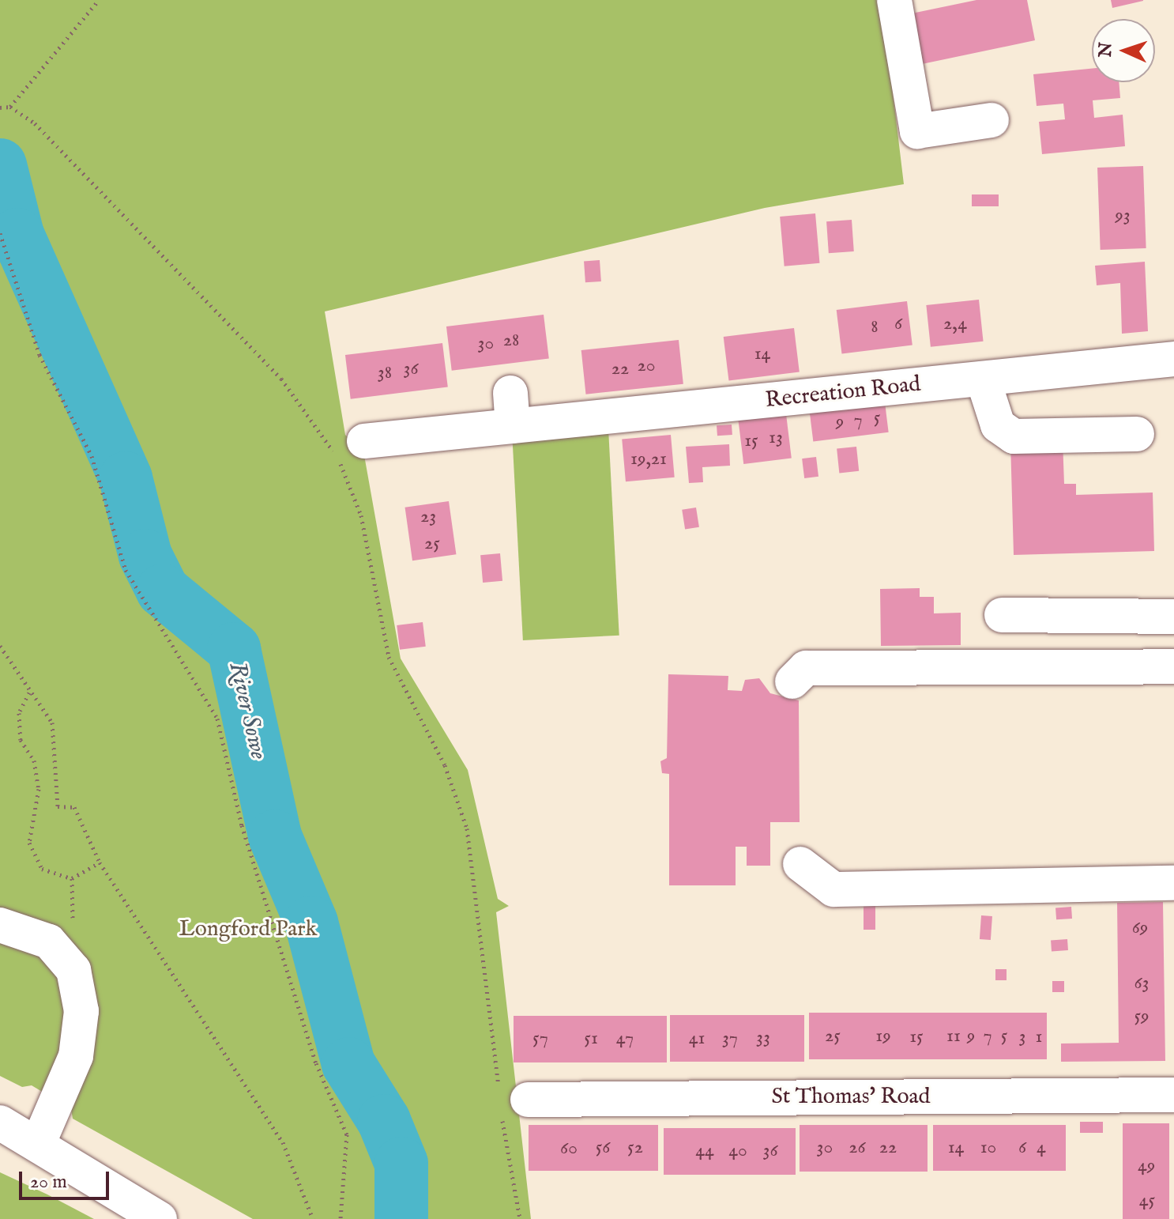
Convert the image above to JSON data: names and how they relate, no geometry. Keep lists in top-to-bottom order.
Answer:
{
  "streets": {
    "street": ["Recreation Road", "St Thomas' Road"]
  },
  "water": ["River Sowe"],
  "parks": ["Longford Park"],
  "house_numbers": [
    "93",
    "6",
    "2,4",
    "8",
    "28",
    "30",
    "14",
    "20",
    "36",
    "22",
    "38",
    "5",
    "7",
    "9",
    "13",
    "15",
    "19,21",
    "23",
    "25",
    "69",
    "63",
    "59",
    "25",
    "19",
    "11",
    "9",
    "7",
    "5",
    "15",
    "3",
    "1",
    "33",
    "57",
    "51",
    "47",
    "41",
    "37",
    "56",
    "52",
    "30",
    "26",
    "22",
    "14",
    "10",
    "6",
    "4",
    "60",
    "44",
    "40",
    "36",
    "49",
    "45"
  ],
  "scale_bar": "20 m",
  "north": "left"
}
